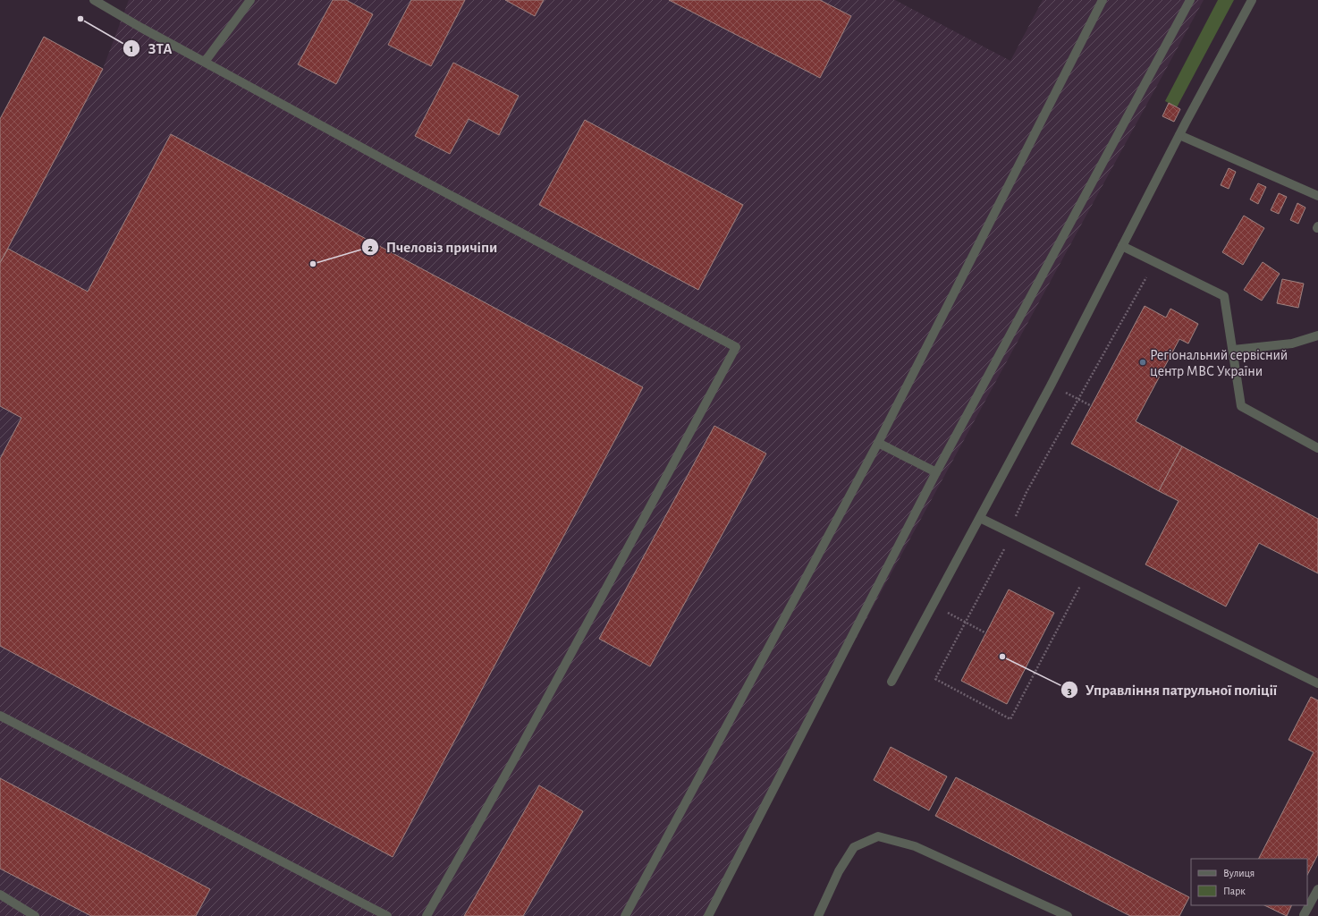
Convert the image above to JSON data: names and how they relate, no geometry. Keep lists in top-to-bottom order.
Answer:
{
  "places": [
    "ЗТА",
    "Пчеловіз причіпи",
    "Регіональний сервісний центр МВС України",
    "Управління патрульної поліції"
  ],
  "legend": ["Вулиця", "Парк"]
}
